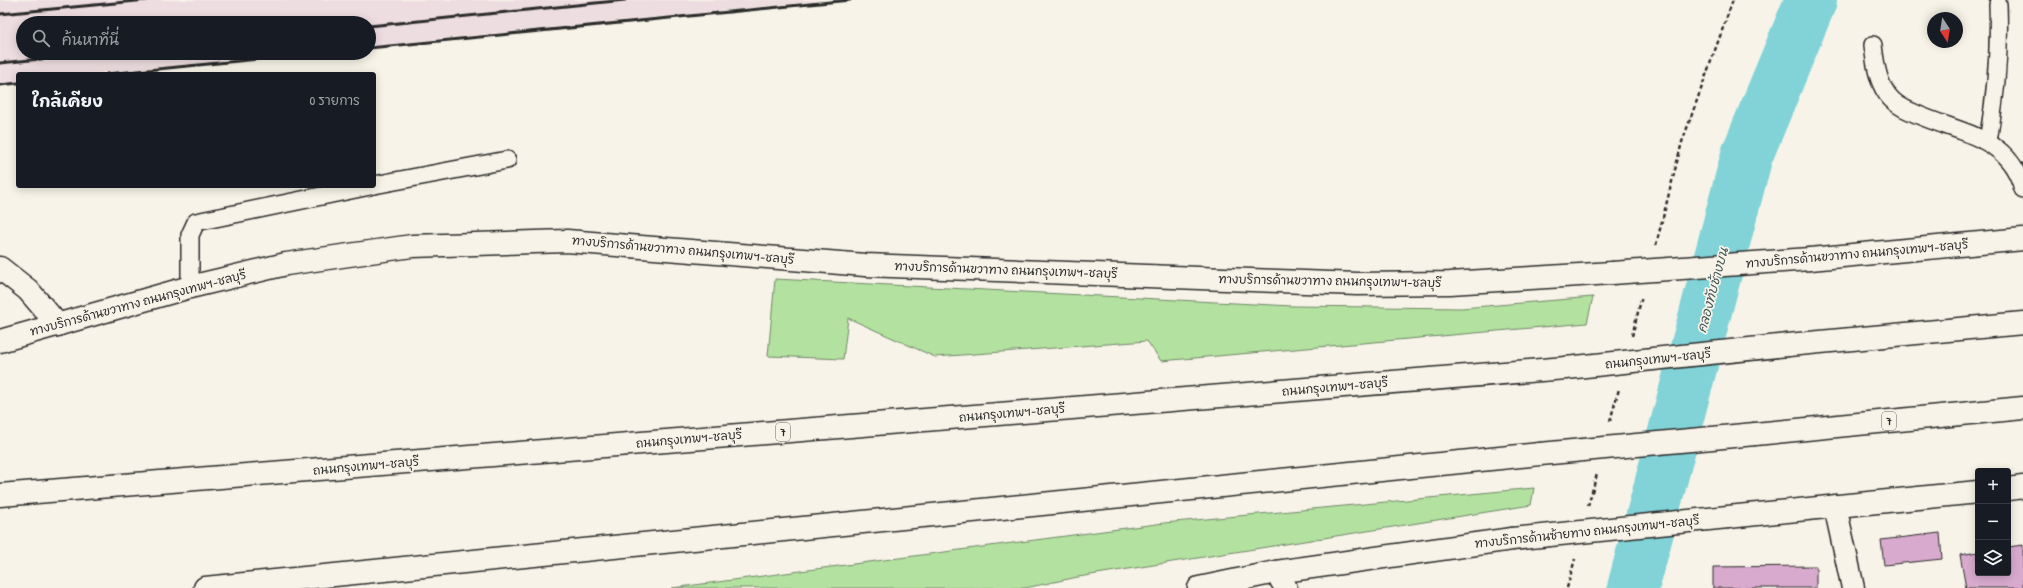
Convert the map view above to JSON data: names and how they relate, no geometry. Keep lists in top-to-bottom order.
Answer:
{
  "streets": {
    "main road": [
      "ทางบริการด้านขวาทาง ถนนกรุงเทพฯ-ชลบุรี",
      "ถนนกรุงเทพฯ-ชลบุรี",
      "7",
      "ทางบริการด้านซ้ายทาง ถนนกรุงเทพฯ-ชลบุรี"
    ]
  },
  "water": ["คลองทับช้างบน"],
  "north": "bottom",
  "page": {
    "search": "ค้นหาที่นี่",
    "heading": ["ใกล้เคียง", "0 รายการ"],
    "map_buttons": ["+", "−"]
  }
}
